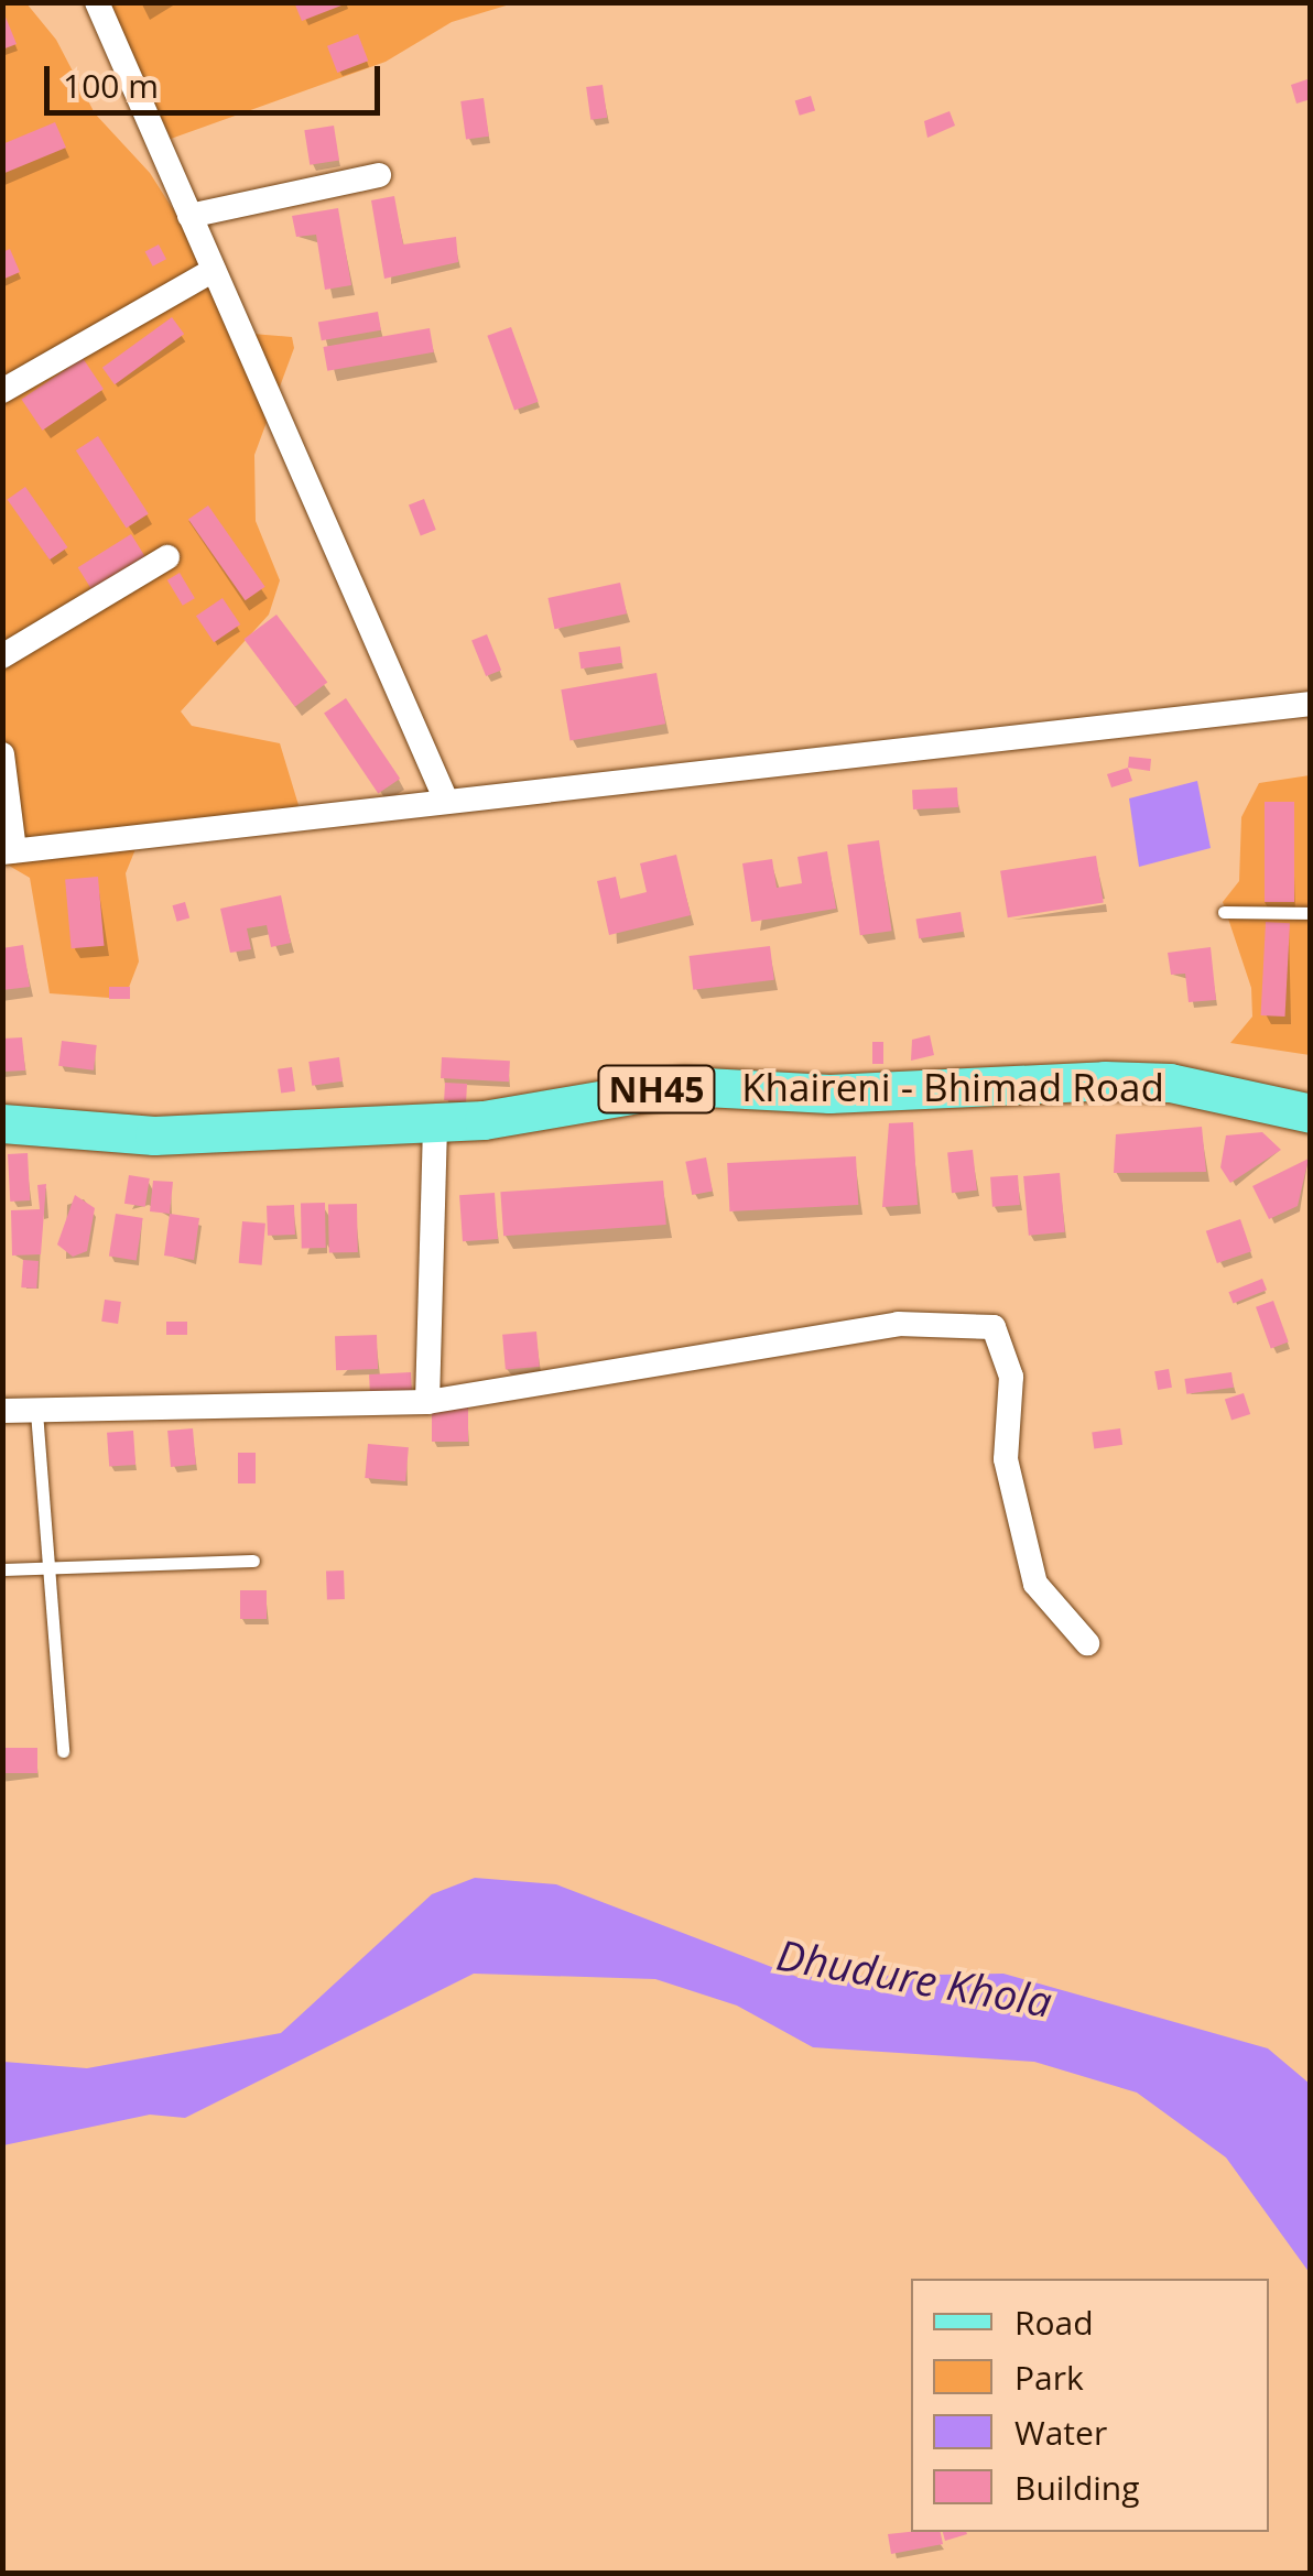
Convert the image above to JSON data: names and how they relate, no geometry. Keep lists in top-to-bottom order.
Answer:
{
  "streets": {
    "main road": ["Khaireni - Bhimad Road", "NH45"]
  },
  "water": ["Dhudure Khola"],
  "legend": [
    "Road",
    "Park",
    "Water",
    "Building"
  ],
  "scale_bar": "100 m"
}
